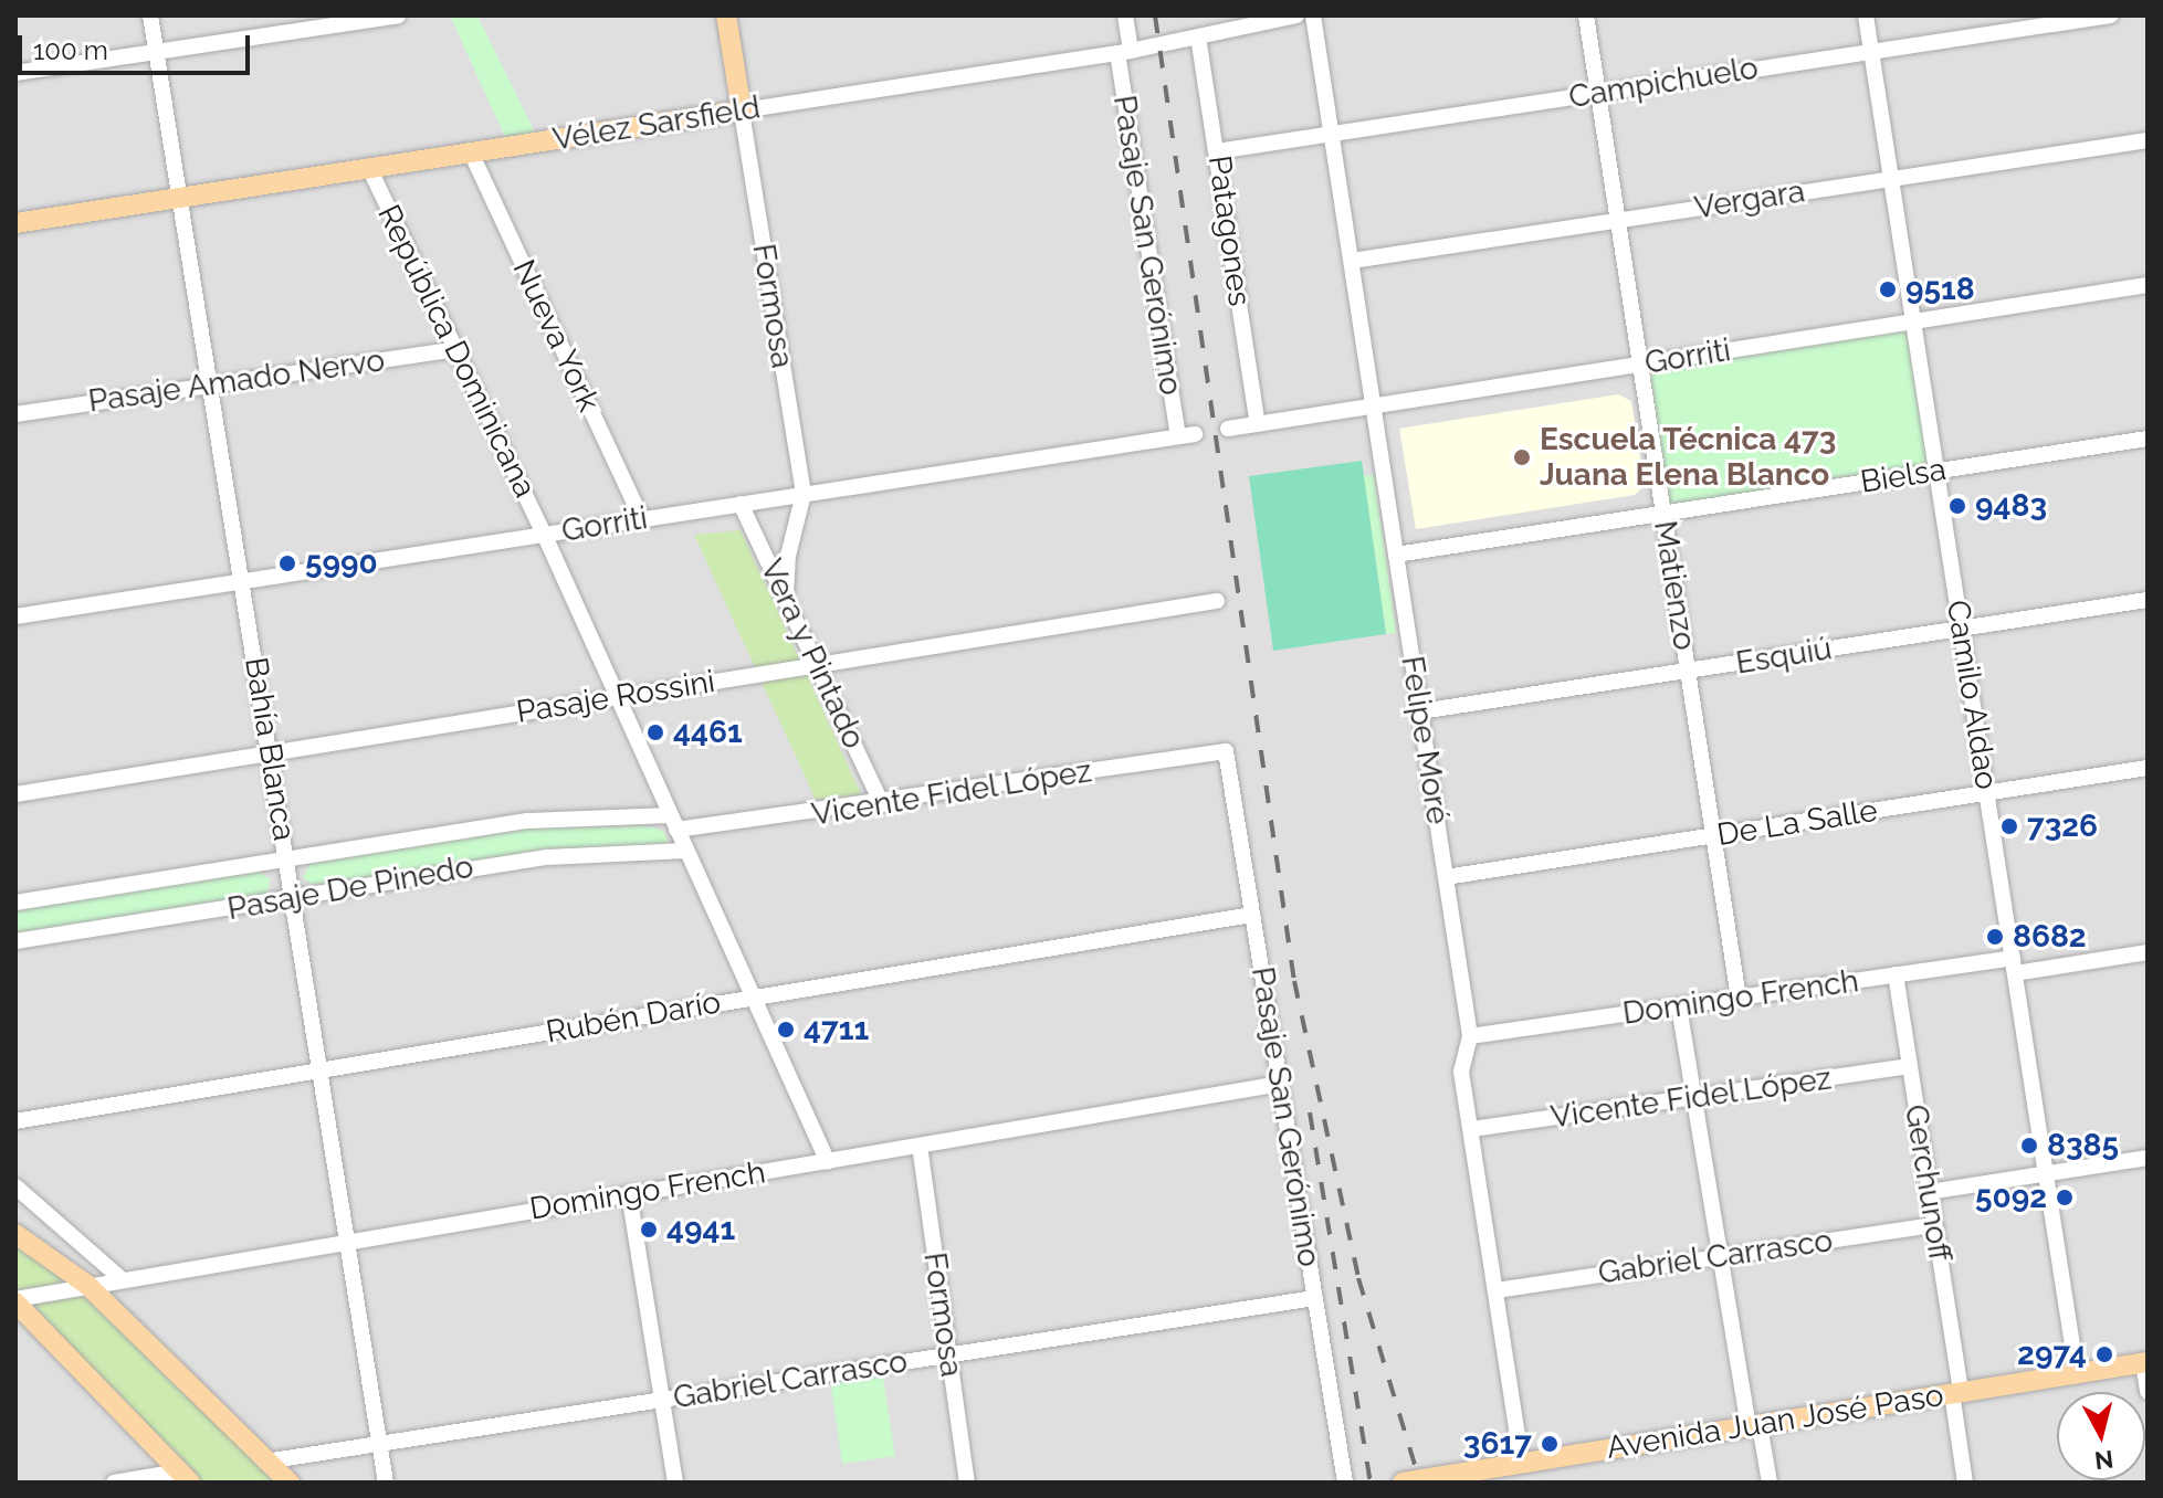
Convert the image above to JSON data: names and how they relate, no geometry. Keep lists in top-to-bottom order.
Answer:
{
  "streets": {
    "main road": ["Vélez Sarsfield", "Formosa", "Avenida Juan José Paso"],
    "street": [
      "Campichuelo",
      "Vergara",
      "Patagones",
      "Pasaje San Gerónimo",
      "Nueva York",
      "República Dominicana",
      "Gorriti",
      "Pasaje Amado Nervo",
      "Bielsa",
      "Matienzo",
      "Vera y Pintado",
      "Esquiú",
      "Camilo Aldao",
      "Pasaje Rossini",
      "Felipe Moré",
      "Bahía Blanca",
      "Vicente Fidel López",
      "De La Salle",
      "Pasaje De Pinedo",
      "Domingo French",
      "Rubén Darío",
      "Gerchunoff",
      "Gabriel Carrasco"
    ]
  },
  "crossings": [
    ["Campichuelo", "Patagones"],
    ["Campichuelo", "Matienzo"],
    ["Campichuelo", "Camilo Aldao"],
    ["Campichuelo", "Felipe Moré"],
    ["Vélez Sarsfield", "Patagones"],
    ["Vélez Sarsfield", "Pasaje San Gerónimo"],
    ["Vélez Sarsfield", "Formosa"],
    ["Vélez Sarsfield", "Nueva York"],
    ["Vélez Sarsfield", "República Dominicana"],
    ["Vélez Sarsfield", "Bahía Blanca"],
    ["Vergara", "Matienzo"],
    ["Vergara", "Camilo Aldao"],
    ["Vergara", "Felipe Moré"],
    ["Patagones", "Gorriti"],
    ["Pasaje San Gerónimo", "Gorriti"],
    ["Pasaje San Gerónimo", "Vicente Fidel López"],
    ["Pasaje San Gerónimo", "Domingo French"],
    ["Pasaje San Gerónimo", "Rubén Darío"],
    ["Pasaje San Gerónimo", "Gabriel Carrasco"],
    ["Formosa", "Gorriti"],
    ["Formosa", "Vera y Pintado"],
    ["Formosa", "Domingo French"],
    ["Formosa", "Gabriel Carrasco"],
    ["Nueva York", "Gorriti"],
    ["República Dominicana", "Gorriti"],
    ["República Dominicana", "Pasaje Amado Nervo"],
    ["República Dominicana", "Pasaje Rossini"],
    ["República Dominicana", "Vicente Fidel López"],
    ["República Dominicana", "Pasaje De Pinedo"],
    ["República Dominicana", "Domingo French"],
    ["República Dominicana", "Rubén Darío"],
    ["Gorriti", "Matienzo"],
    ["Gorriti", "Vera y Pintado"],
    ["Gorriti", "Camilo Aldao"],
    ["Gorriti", "Felipe Moré"],
    ["Gorriti", "Bahía Blanca"],
    ["Pasaje Amado Nervo", "Bahía Blanca"],
    ["Bielsa", "Matienzo"],
    ["Bielsa", "Camilo Aldao"],
    ["Bielsa", "Felipe Moré"],
    ["Matienzo", "Esquiú"],
    ["Matienzo", "De La Salle"],
    ["Matienzo", "Domingo French"],
    ["Vera y Pintado", "Pasaje Rossini"],
    ["Vera y Pintado", "Vicente Fidel López"],
    ["Esquiú", "Camilo Aldao"],
    ["Esquiú", "Felipe Moré"],
    ["Camilo Aldao", "De La Salle"],
    ["Camilo Aldao", "Domingo French"],
    ["Camilo Aldao", "Avenida Juan José Paso"],
    ["Pasaje Rossini", "Bahía Blanca"],
    ["Felipe Moré", "Vicente Fidel López"],
    ["Felipe Moré", "De La Salle"],
    ["Felipe Moré", "Domingo French"],
    ["Felipe Moré", "Gabriel Carrasco"],
    ["Felipe Moré", "Avenida Juan José Paso"],
    ["Bahía Blanca", "Vicente Fidel López"],
    ["Bahía Blanca", "Pasaje De Pinedo"],
    ["Bahía Blanca", "Domingo French"],
    ["Bahía Blanca", "Rubén Darío"],
    ["Bahía Blanca", "Gabriel Carrasco"],
    ["Vicente Fidel López", "Gerchunoff"],
    ["Domingo French", "Gerchunoff"],
    ["Gerchunoff", "Gabriel Carrasco"],
    ["Gerchunoff", "Avenida Juan José Paso"]
  ],
  "places": [
    "9518",
    "Escuela Técnica 473 Juana Elena Blanco",
    "9483",
    "5990",
    "4461",
    "7326",
    "8682",
    "4711",
    "8385",
    "5092",
    "4941",
    "2974",
    "3617"
  ],
  "scale_bar": "100 m",
  "north": "bottom"
}
